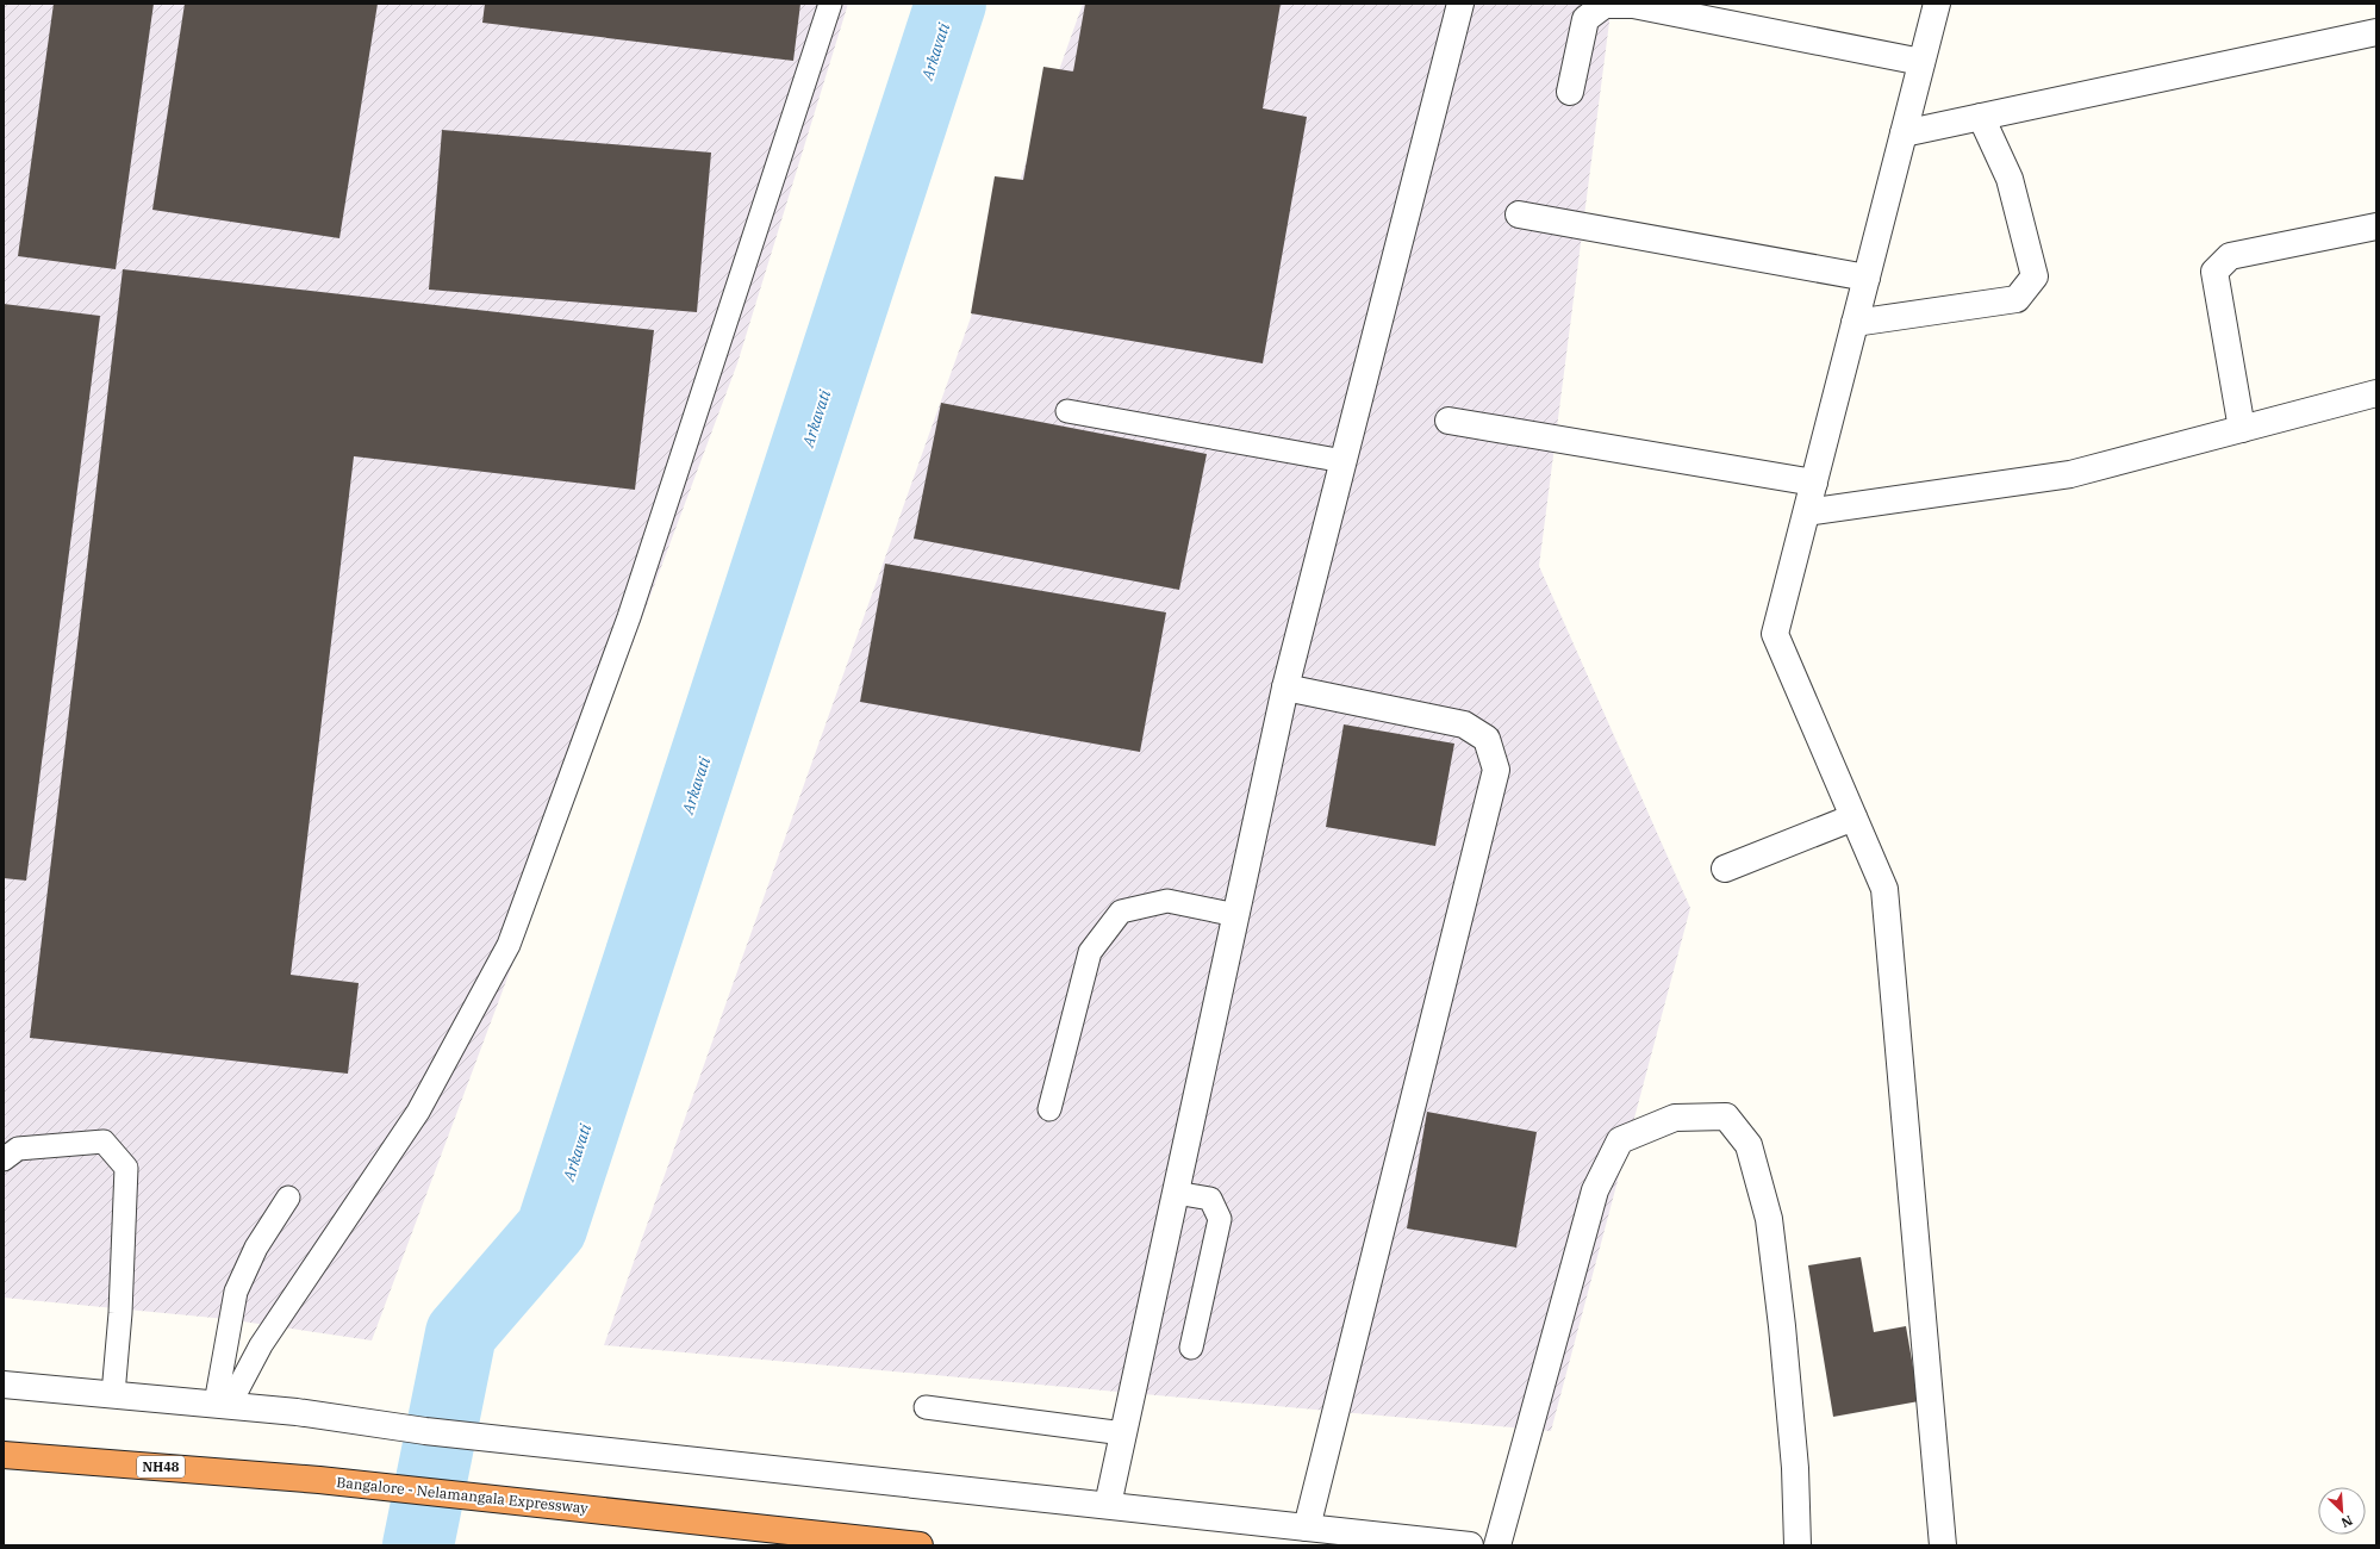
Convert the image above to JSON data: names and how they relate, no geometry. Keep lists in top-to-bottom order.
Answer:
{
  "streets": {
    "highway": ["NH48", "Bangalore - Nelamangala Expressway"]
  },
  "water": ["Arkavati"],
  "north": "bottom right"
}
